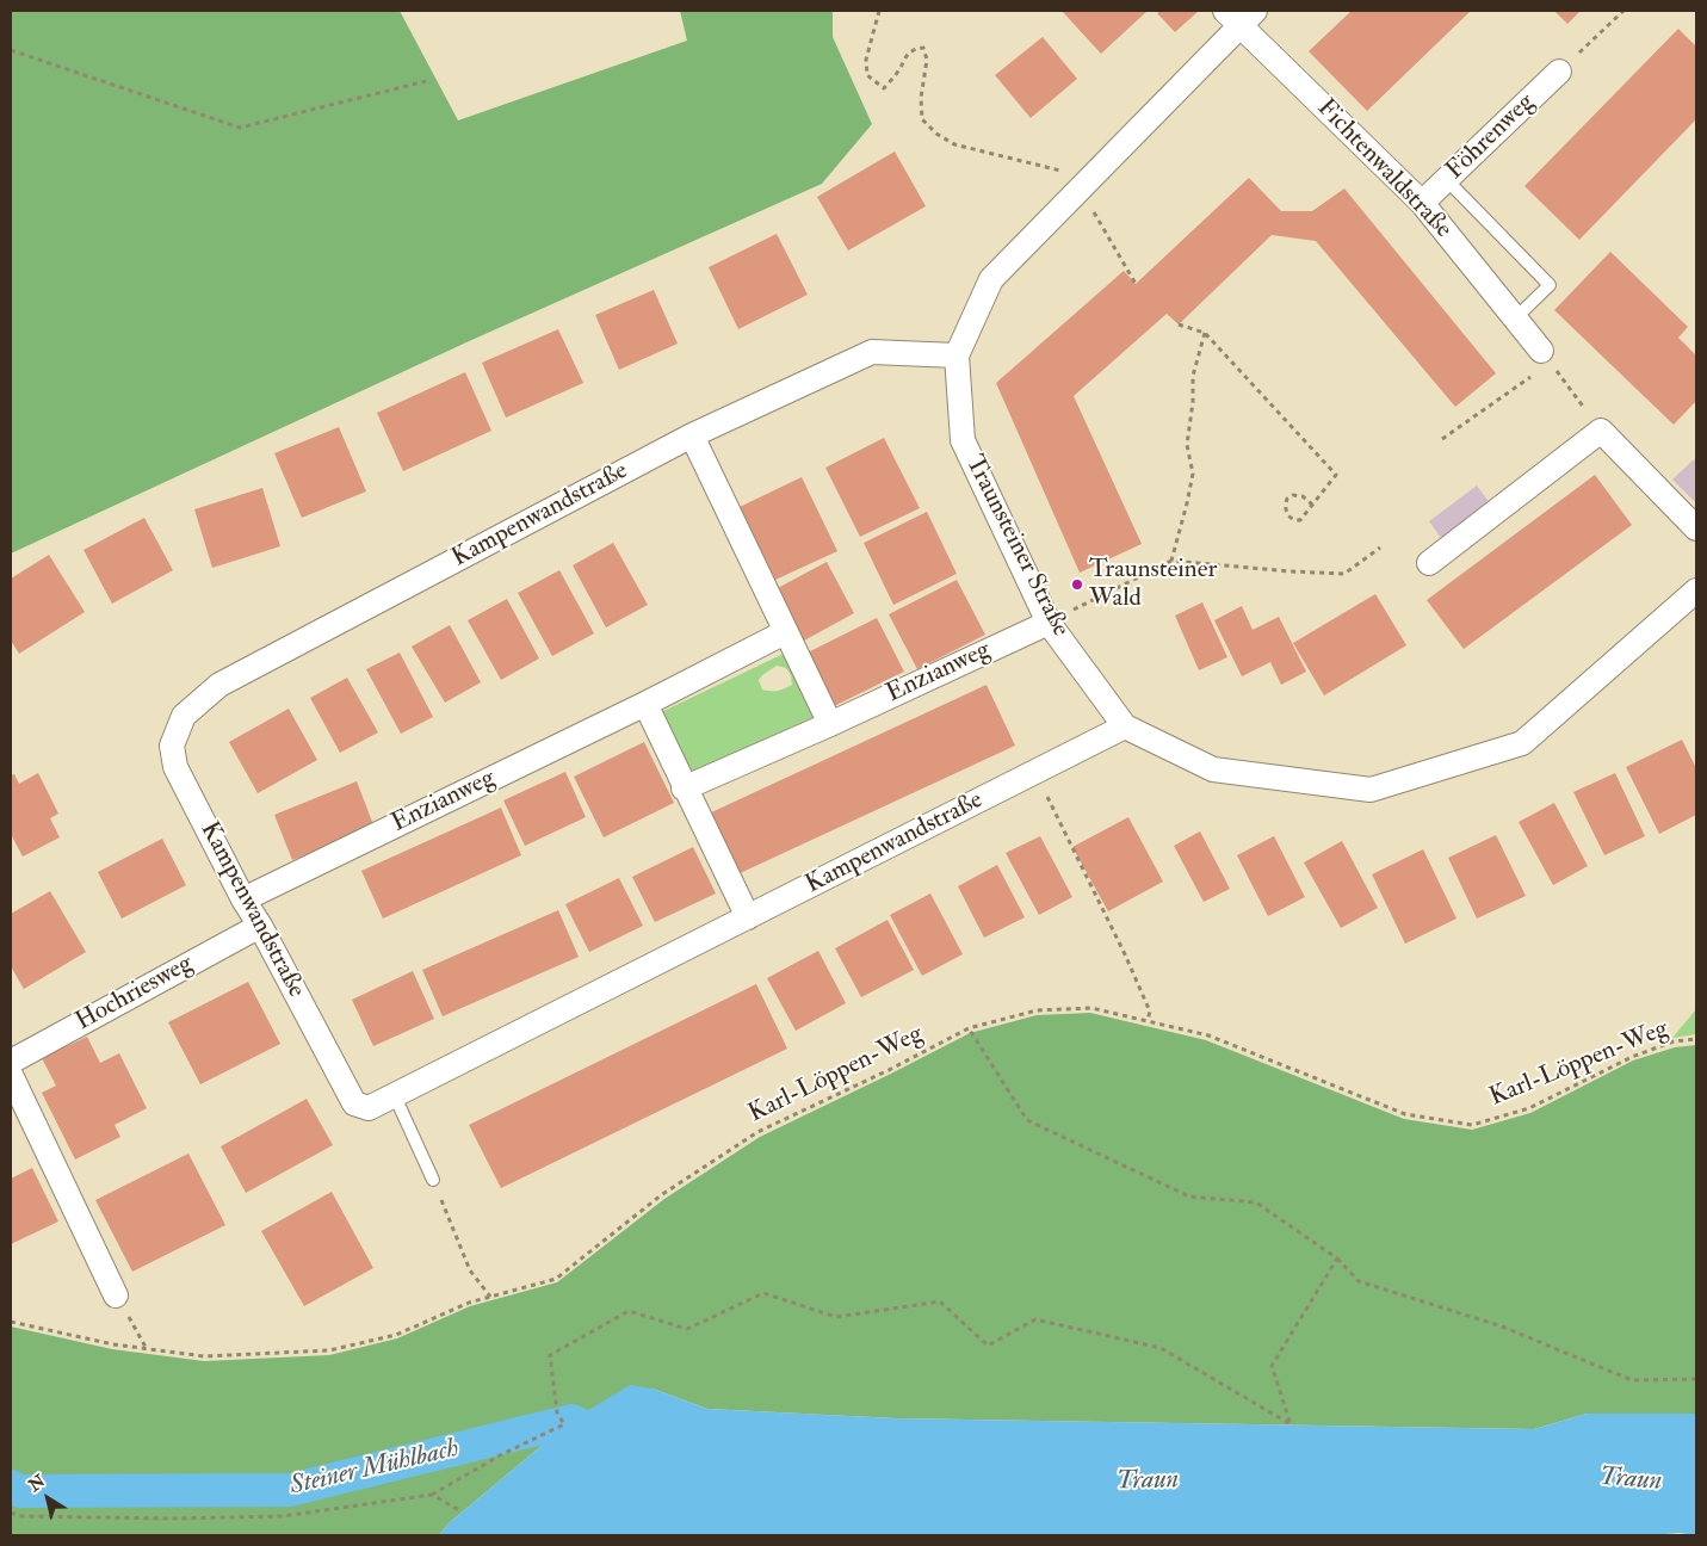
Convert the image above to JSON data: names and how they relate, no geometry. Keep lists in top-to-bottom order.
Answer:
{
  "streets": {
    "street": [
      "Föhrenweg",
      "Fichtenwaldstraße",
      "Kampenwandstraße",
      "Traunsteiner Straße",
      "Enzianweg",
      "Hochriesweg"
    ],
    "path": ["Karl-Löppen-Weg"]
  },
  "crossings": [
    ["Föhrenweg", "Fichtenwaldstraße"],
    ["Fichtenwaldstraße", "Traunsteiner Straße"],
    ["Kampenwandstraße", "Traunsteiner Straße"],
    ["Kampenwandstraße", "Enzianweg"],
    ["Kampenwandstraße", "Hochriesweg"],
    ["Traunsteiner Straße", "Enzianweg"]
  ],
  "water": ["Steiner Mühlbach", "Traun"],
  "places": ["Traunsteiner Wald"],
  "north": "top left"
}
